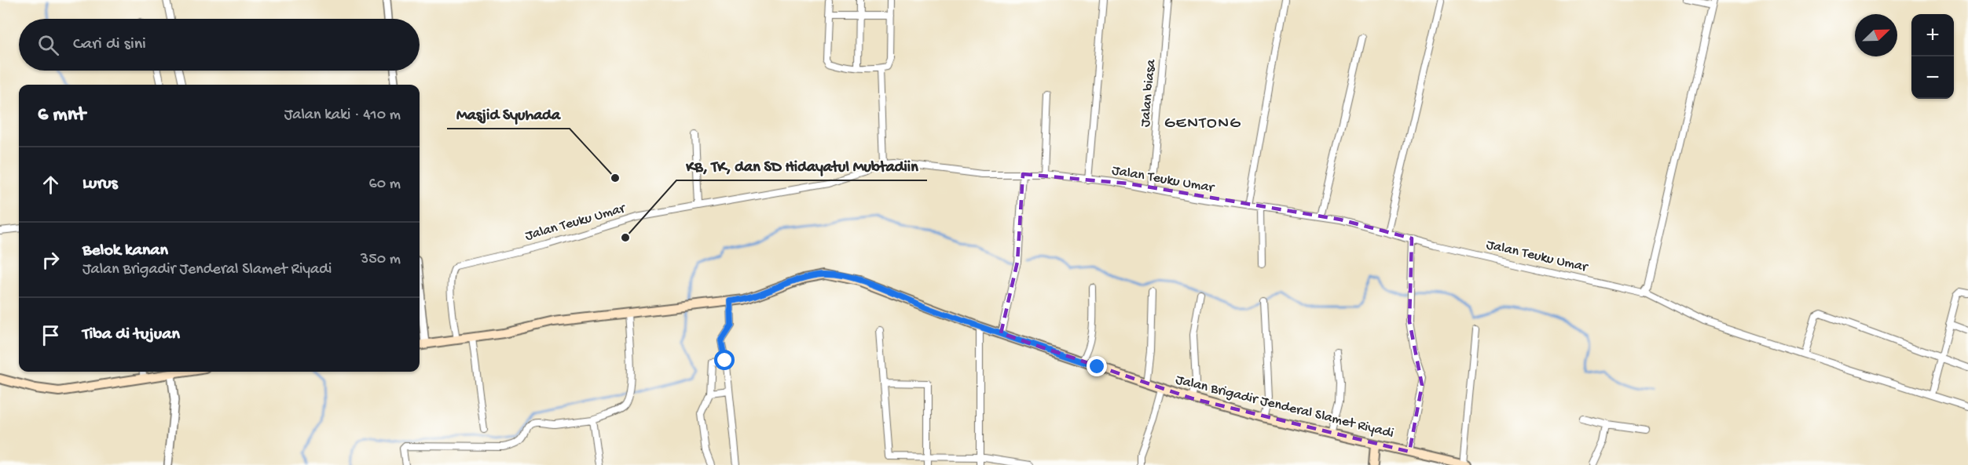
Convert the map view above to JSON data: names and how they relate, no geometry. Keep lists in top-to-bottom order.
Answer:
{
  "streets": {
    "main road": ["Jalan Brigadir Jenderal Slamet Riyadi"],
    "street": ["Jalan biasa", "Jalan Teuku Umar"]
  },
  "crossings": [
    ["Jalan biasa", "Jalan Teuku Umar"],
    ["Jalan Teuku Umar", "Jalan Brigadir Jenderal Slamet Riyadi"]
  ],
  "districts": ["GENTONG"],
  "places": ["Masjid Syuhada", "KB, TK, dan SD Hidayatul Mubtadiin"],
  "north": "top right",
  "page": {
    "map_buttons": ["+", "−"],
    "search": "Cari di sini",
    "heading": ["6 mnt", "Jalan kaki · 410 m"],
    "list": [
      ["Lurus", "60 m"],
      ["Belok kanan", "Jalan Brigadir Jenderal Slamet Riyadi", "350 m"],
      "Tiba di tujuan"
    ]
  }
}
